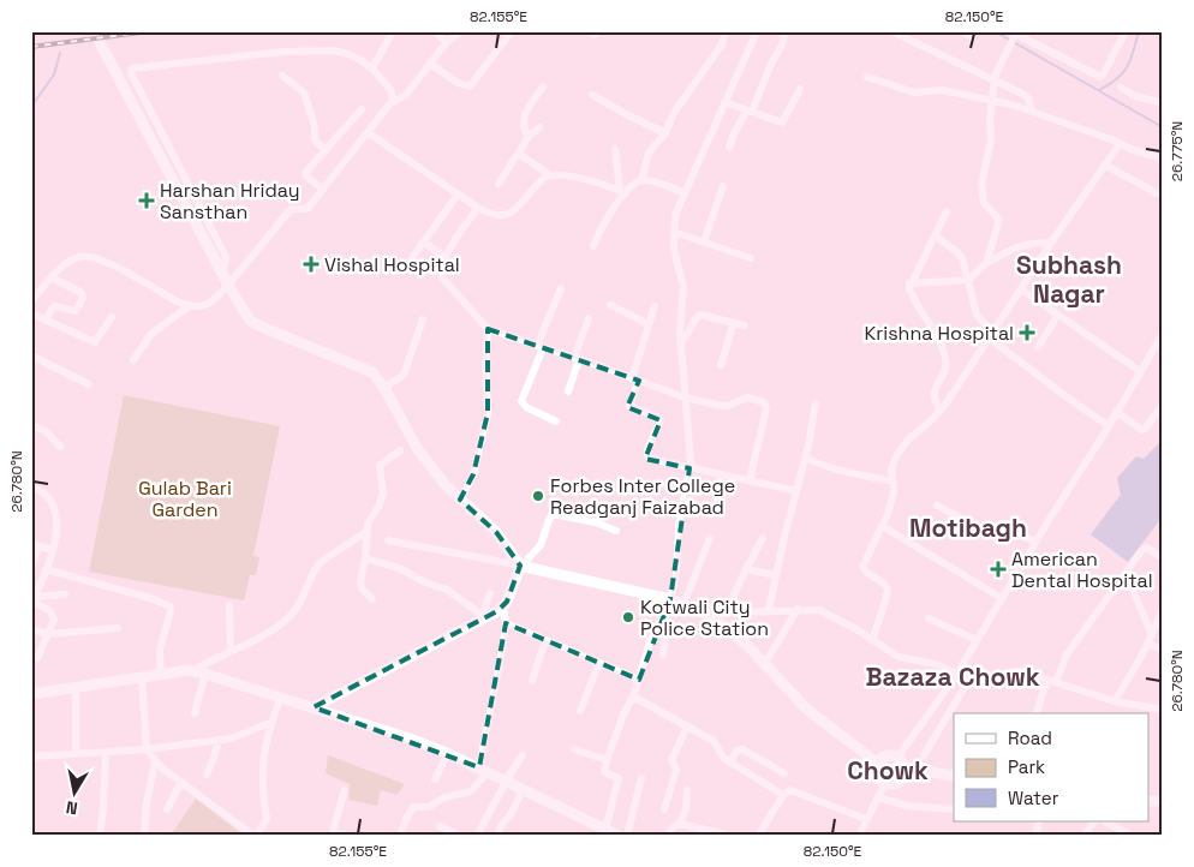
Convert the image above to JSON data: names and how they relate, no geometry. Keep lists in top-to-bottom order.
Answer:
{
  "districts": [
    "Subhash Nagar",
    "Motibagh",
    "Bazaza Chowk",
    "Chowk"
  ],
  "parks": ["Gulab Bari Garden"],
  "places": {
    "health": [
      "Harshan Hriday Sansthan",
      "Vishal Hospital",
      "Krishna Hospital",
      "American Dental Hospital"
    ],
    "other": ["Forbes Inter College Readganj Faizabad", "Kotwali City Police Station"]
  },
  "legend": ["Road", "Park", "Water"],
  "north": "bottom",
  "coordinates": [
    "82.155°E",
    "82.150°E",
    "26.775°N",
    "26.780°N"
  ]
}
